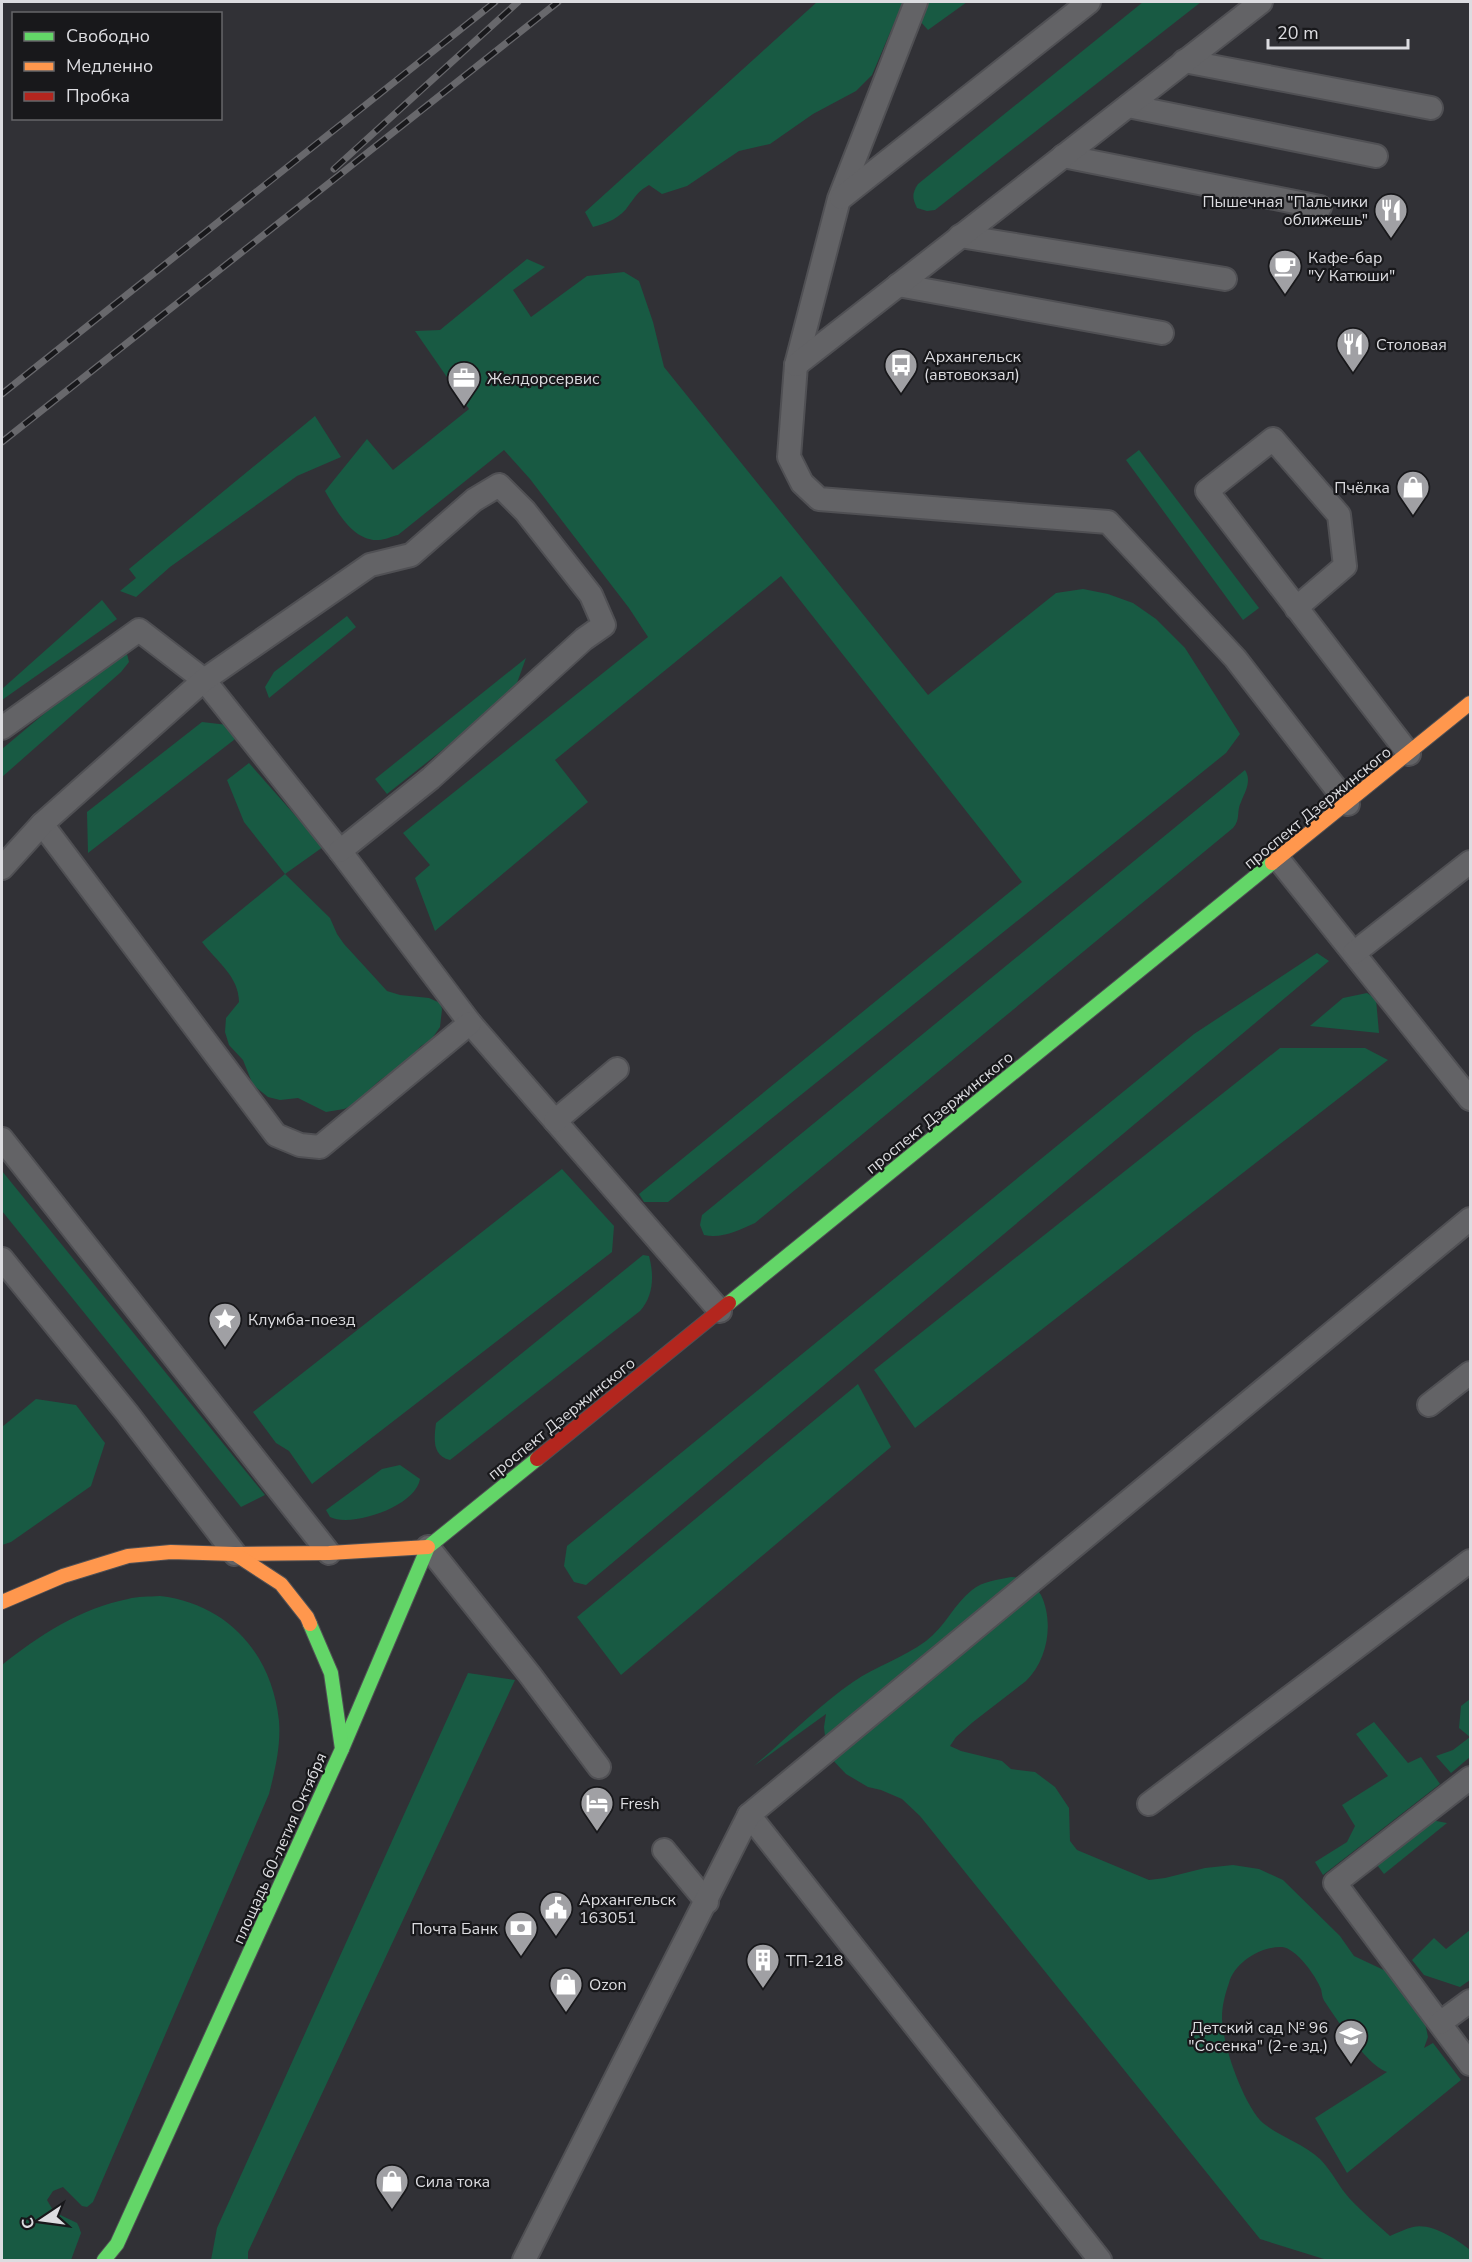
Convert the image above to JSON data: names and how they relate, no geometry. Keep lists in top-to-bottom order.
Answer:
{
  "streets": {
    "main road": ["проспект Дзержинского", "площадь 60-летия Октября"]
  },
  "places": {
    "restaurant": ["Пышечная \"Пальчики оближешь\"", "Столовая"],
    "cafe": ["Кафе-бар \"У Катюши\""],
    "bus stop": ["Архангельск (автовокзал)"],
    "office": ["Желдорсервис"],
    "shop": ["Пчёлка", "Ozon", "Сила тока"],
    "place": ["Клумба-поезд"],
    "hotel": ["Fresh"],
    "public building": ["Архангельск 163051"],
    "bank": ["Почта Банк"],
    "building": ["ТП-218"],
    "school or university": ["Детский сад № 96 \"Сосенка\" (2-е зд.)"]
  },
  "legend": ["Свободно", "Медленно", "Пробка"],
  "scale_bar": "20 m",
  "north": "left"
}
